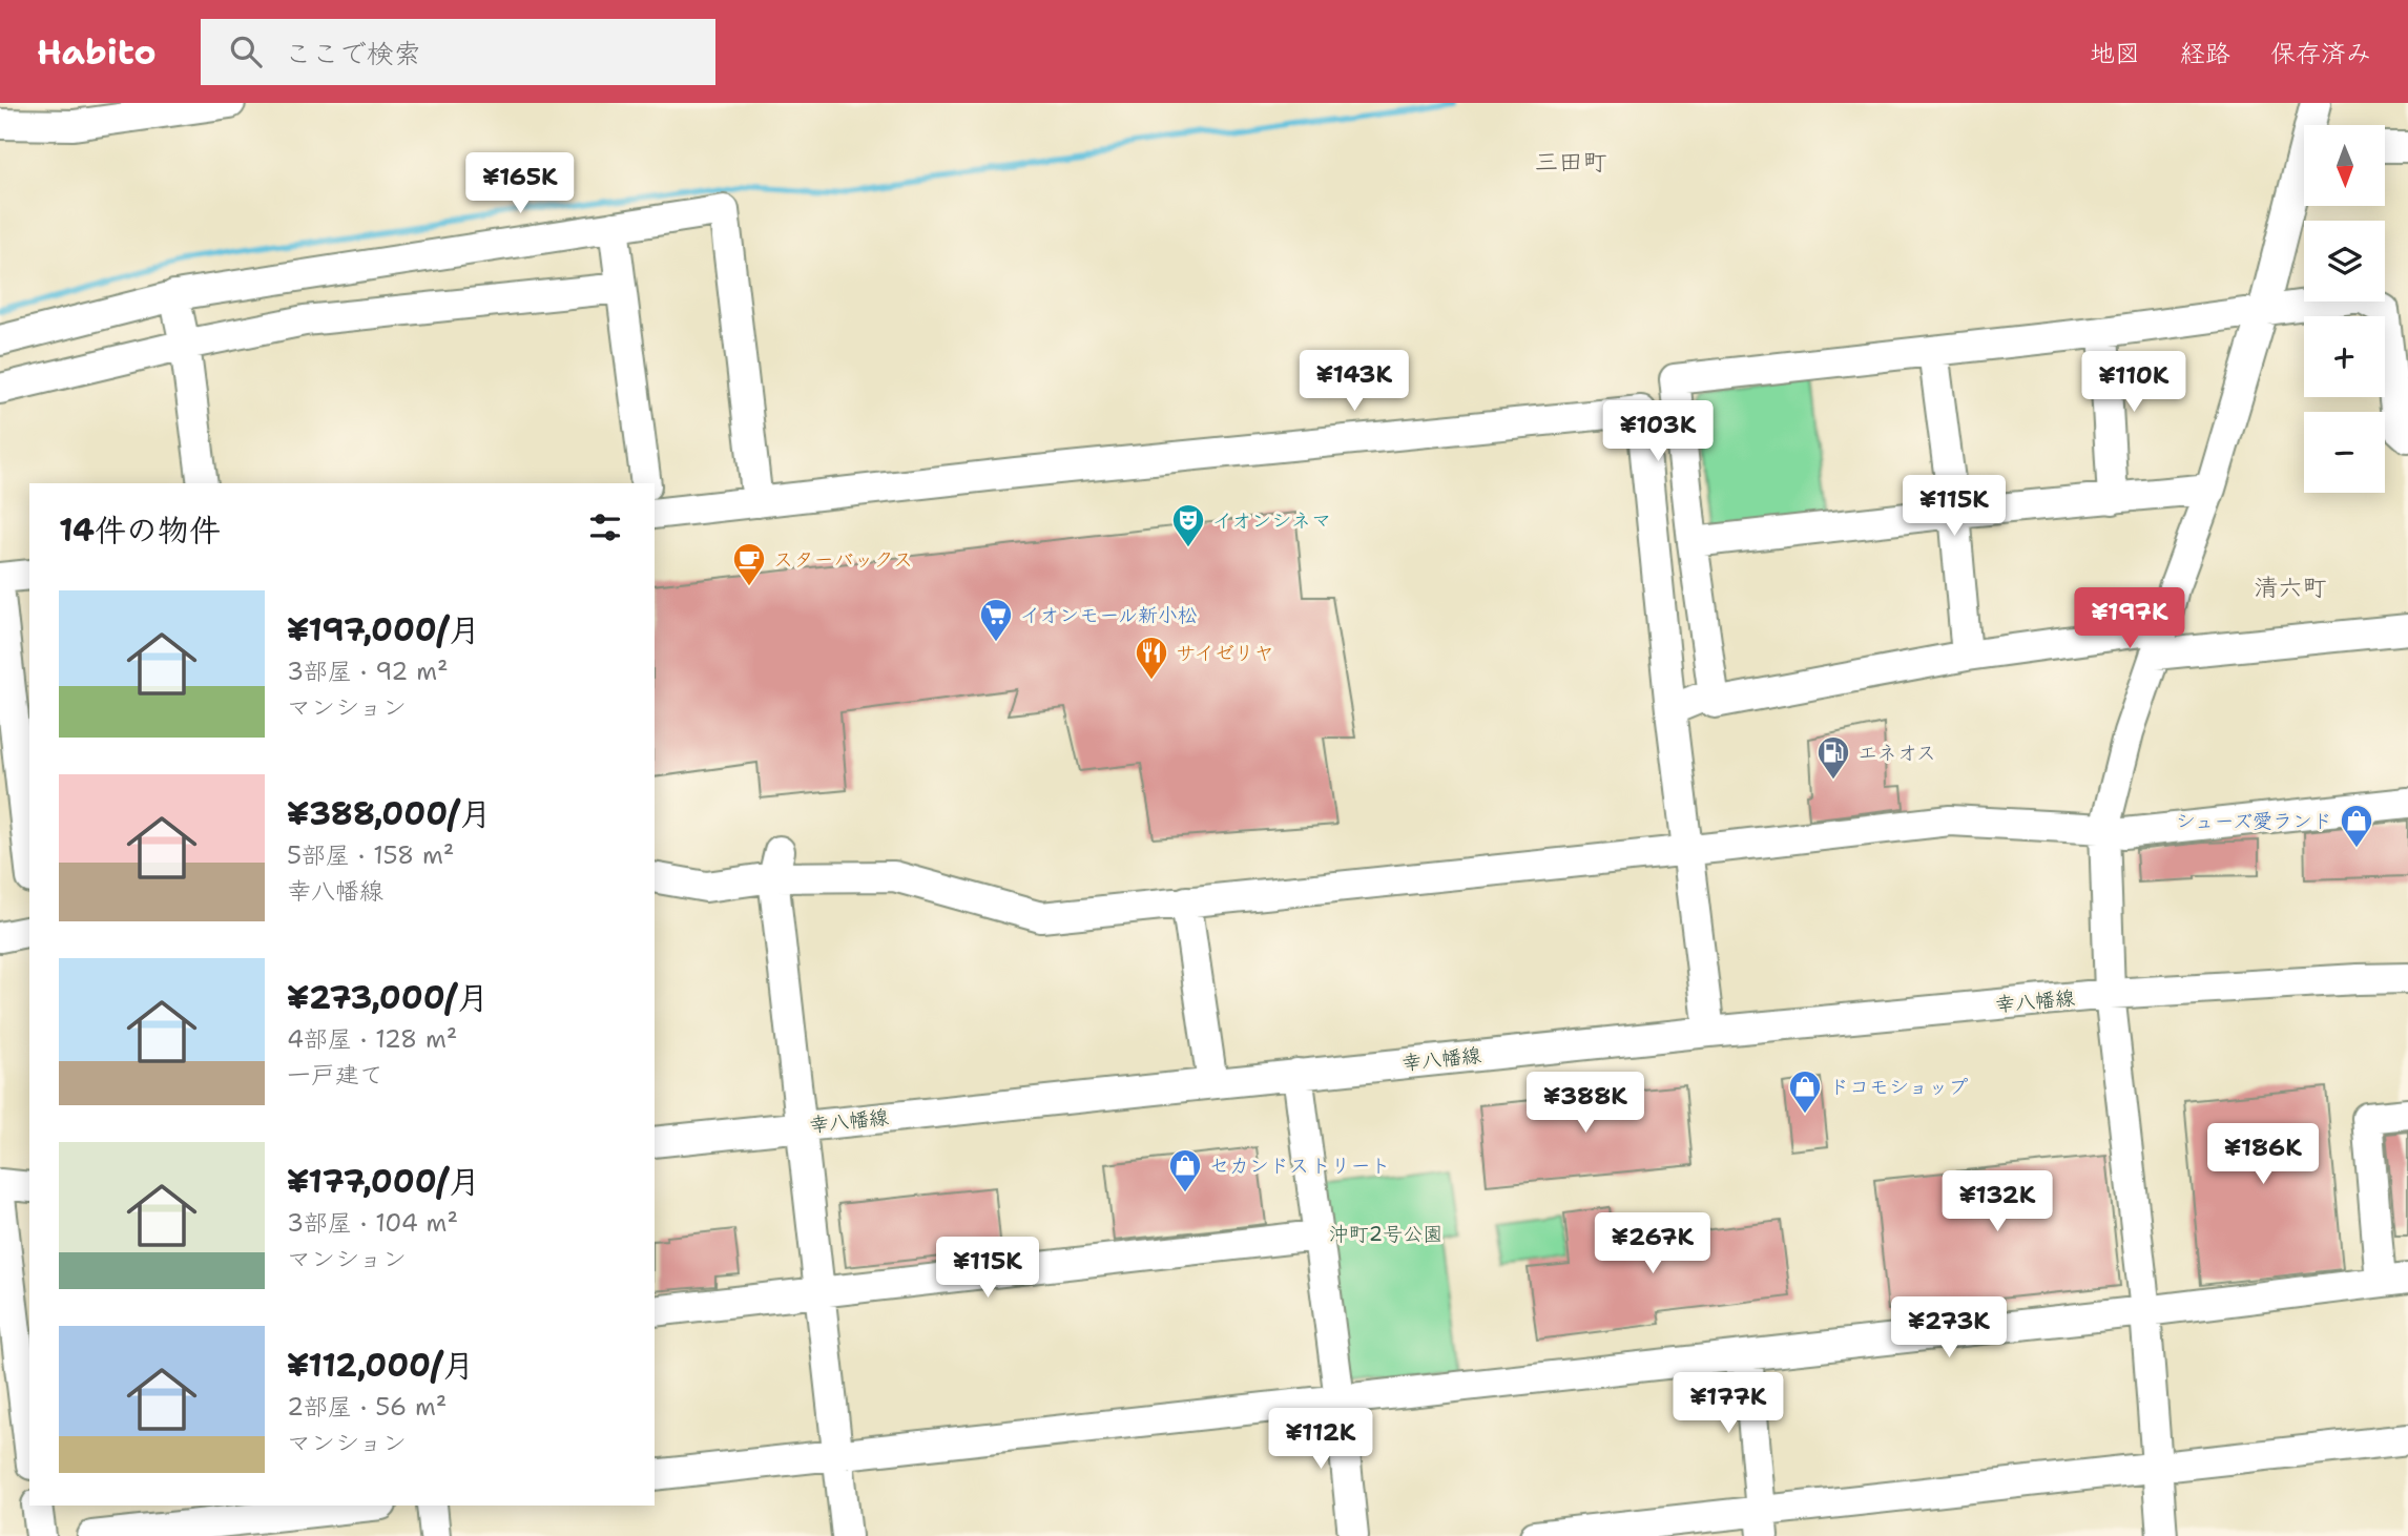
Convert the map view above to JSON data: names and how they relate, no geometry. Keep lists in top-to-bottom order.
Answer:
{
  "streets": {
    "street": ["幸八幡線"]
  },
  "districts": ["三田町", "清六町"],
  "parks": ["沖町2号公園"],
  "places": {
    "theatre": ["イオンシネマ"],
    "cafe": ["スターバックス"],
    "supermarket": ["イオンモール新小松"],
    "restaurant": ["サイゼリヤ"],
    "fuel station": ["エネオス"],
    "shop": ["シューズ愛ランド", "ドコモショップ", "セカンドストリート"]
  },
  "north": "bottom",
  "page": {
    "header": "Habito",
    "search": "ここで検索",
    "nav": ["地図", "経路", "保存済み"],
    "map_buttons": ["+", "−"],
    "price": [
      "¥165K",
      "¥143K",
      "¥110K",
      "¥103K",
      "¥115K",
      "¥197K",
      "¥388K",
      "¥186K",
      "¥132K",
      "¥267K",
      "¥115K",
      "¥273K",
      "¥177K",
      "¥112K"
    ],
    "heading": "14件の物件",
    "list": [
      {
        "name": "¥197,000/月",
        "note": "3部屋 · 92 m² · マンション"
      },
      {
        "name": "¥388,000/月",
        "note": "5部屋 · 158 m² · 幸八幡線"
      },
      {
        "name": "¥273,000/月",
        "note": "4部屋 · 128 m² · 一戸建て"
      },
      {
        "name": "¥177,000/月",
        "note": "3部屋 · 104 m² · マンション"
      },
      {
        "name": "¥112,000/月",
        "note": "2部屋 · 56 m² · マンション"
      }
    ]
  }
}
